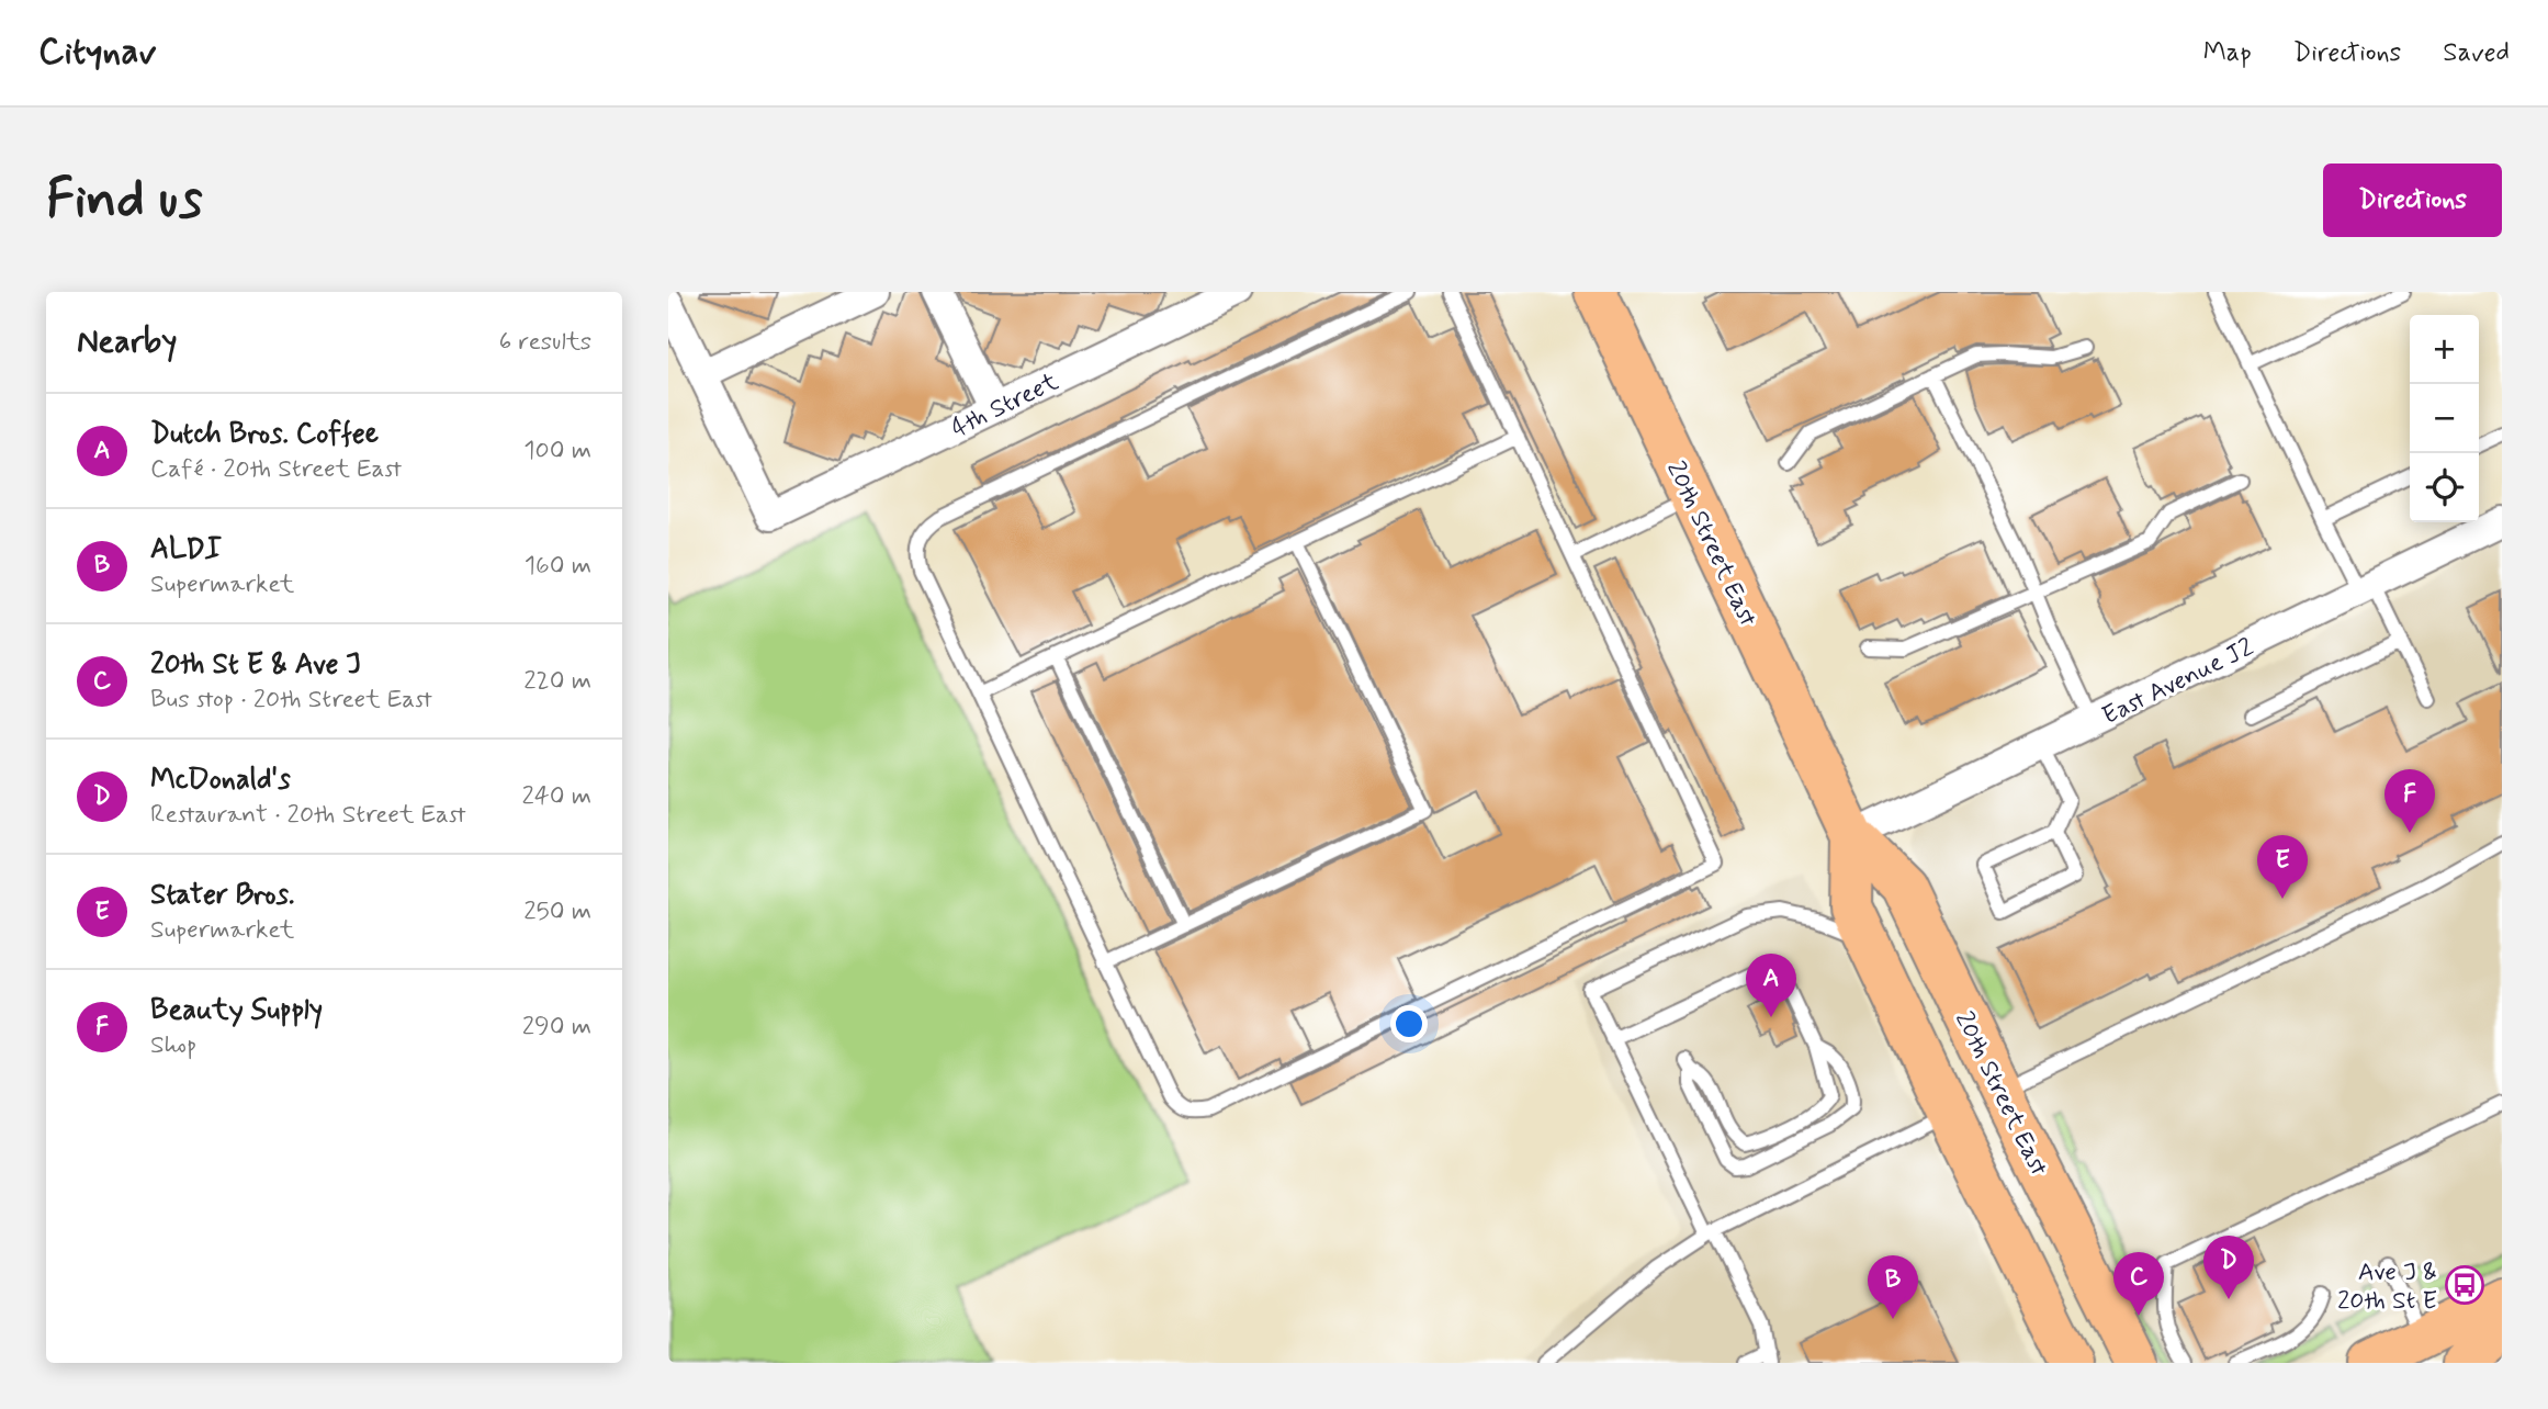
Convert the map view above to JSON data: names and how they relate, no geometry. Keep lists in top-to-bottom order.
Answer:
{
  "streets": {
    "main road": ["20th Street East"],
    "street": ["4th Street", "East Avenue J2"]
  },
  "crossings": [
    ["20th Street East", "East Avenue J2"]
  ],
  "places": {
    "bus stop": ["Ave J & 20th St E"]
  },
  "page": {
    "header": "Citynav",
    "nav": ["Map", "Directions", "Saved"],
    "buttons": "Directions",
    "title": "Find us",
    "heading": ["Nearby", "6 results"],
    "map_buttons": ["+", "−"],
    "list": [
      {
        "mark": "A",
        "name": "Dutch Bros. Coffee",
        "note": "Café · 20th Street East",
        "value": "100 m"
      },
      {
        "mark": "B",
        "name": "ALDI",
        "note": "Supermarket",
        "value": "160 m"
      },
      {
        "mark": "C",
        "name": "20th St E & Ave J",
        "note": "Bus stop · 20th Street East",
        "value": "220 m"
      },
      {
        "mark": "D",
        "name": "McDonald's",
        "note": "Restaurant · 20th Street East",
        "value": "240 m"
      },
      {
        "mark": "E",
        "name": "Stater Bros.",
        "note": "Supermarket",
        "value": "250 m"
      },
      {
        "mark": "F",
        "name": "Beauty Supply",
        "note": "Shop",
        "value": "290 m"
      }
    ],
    "pins": [
      "F",
      "E",
      "A",
      "D",
      "C",
      "B"
    ]
  }
}
